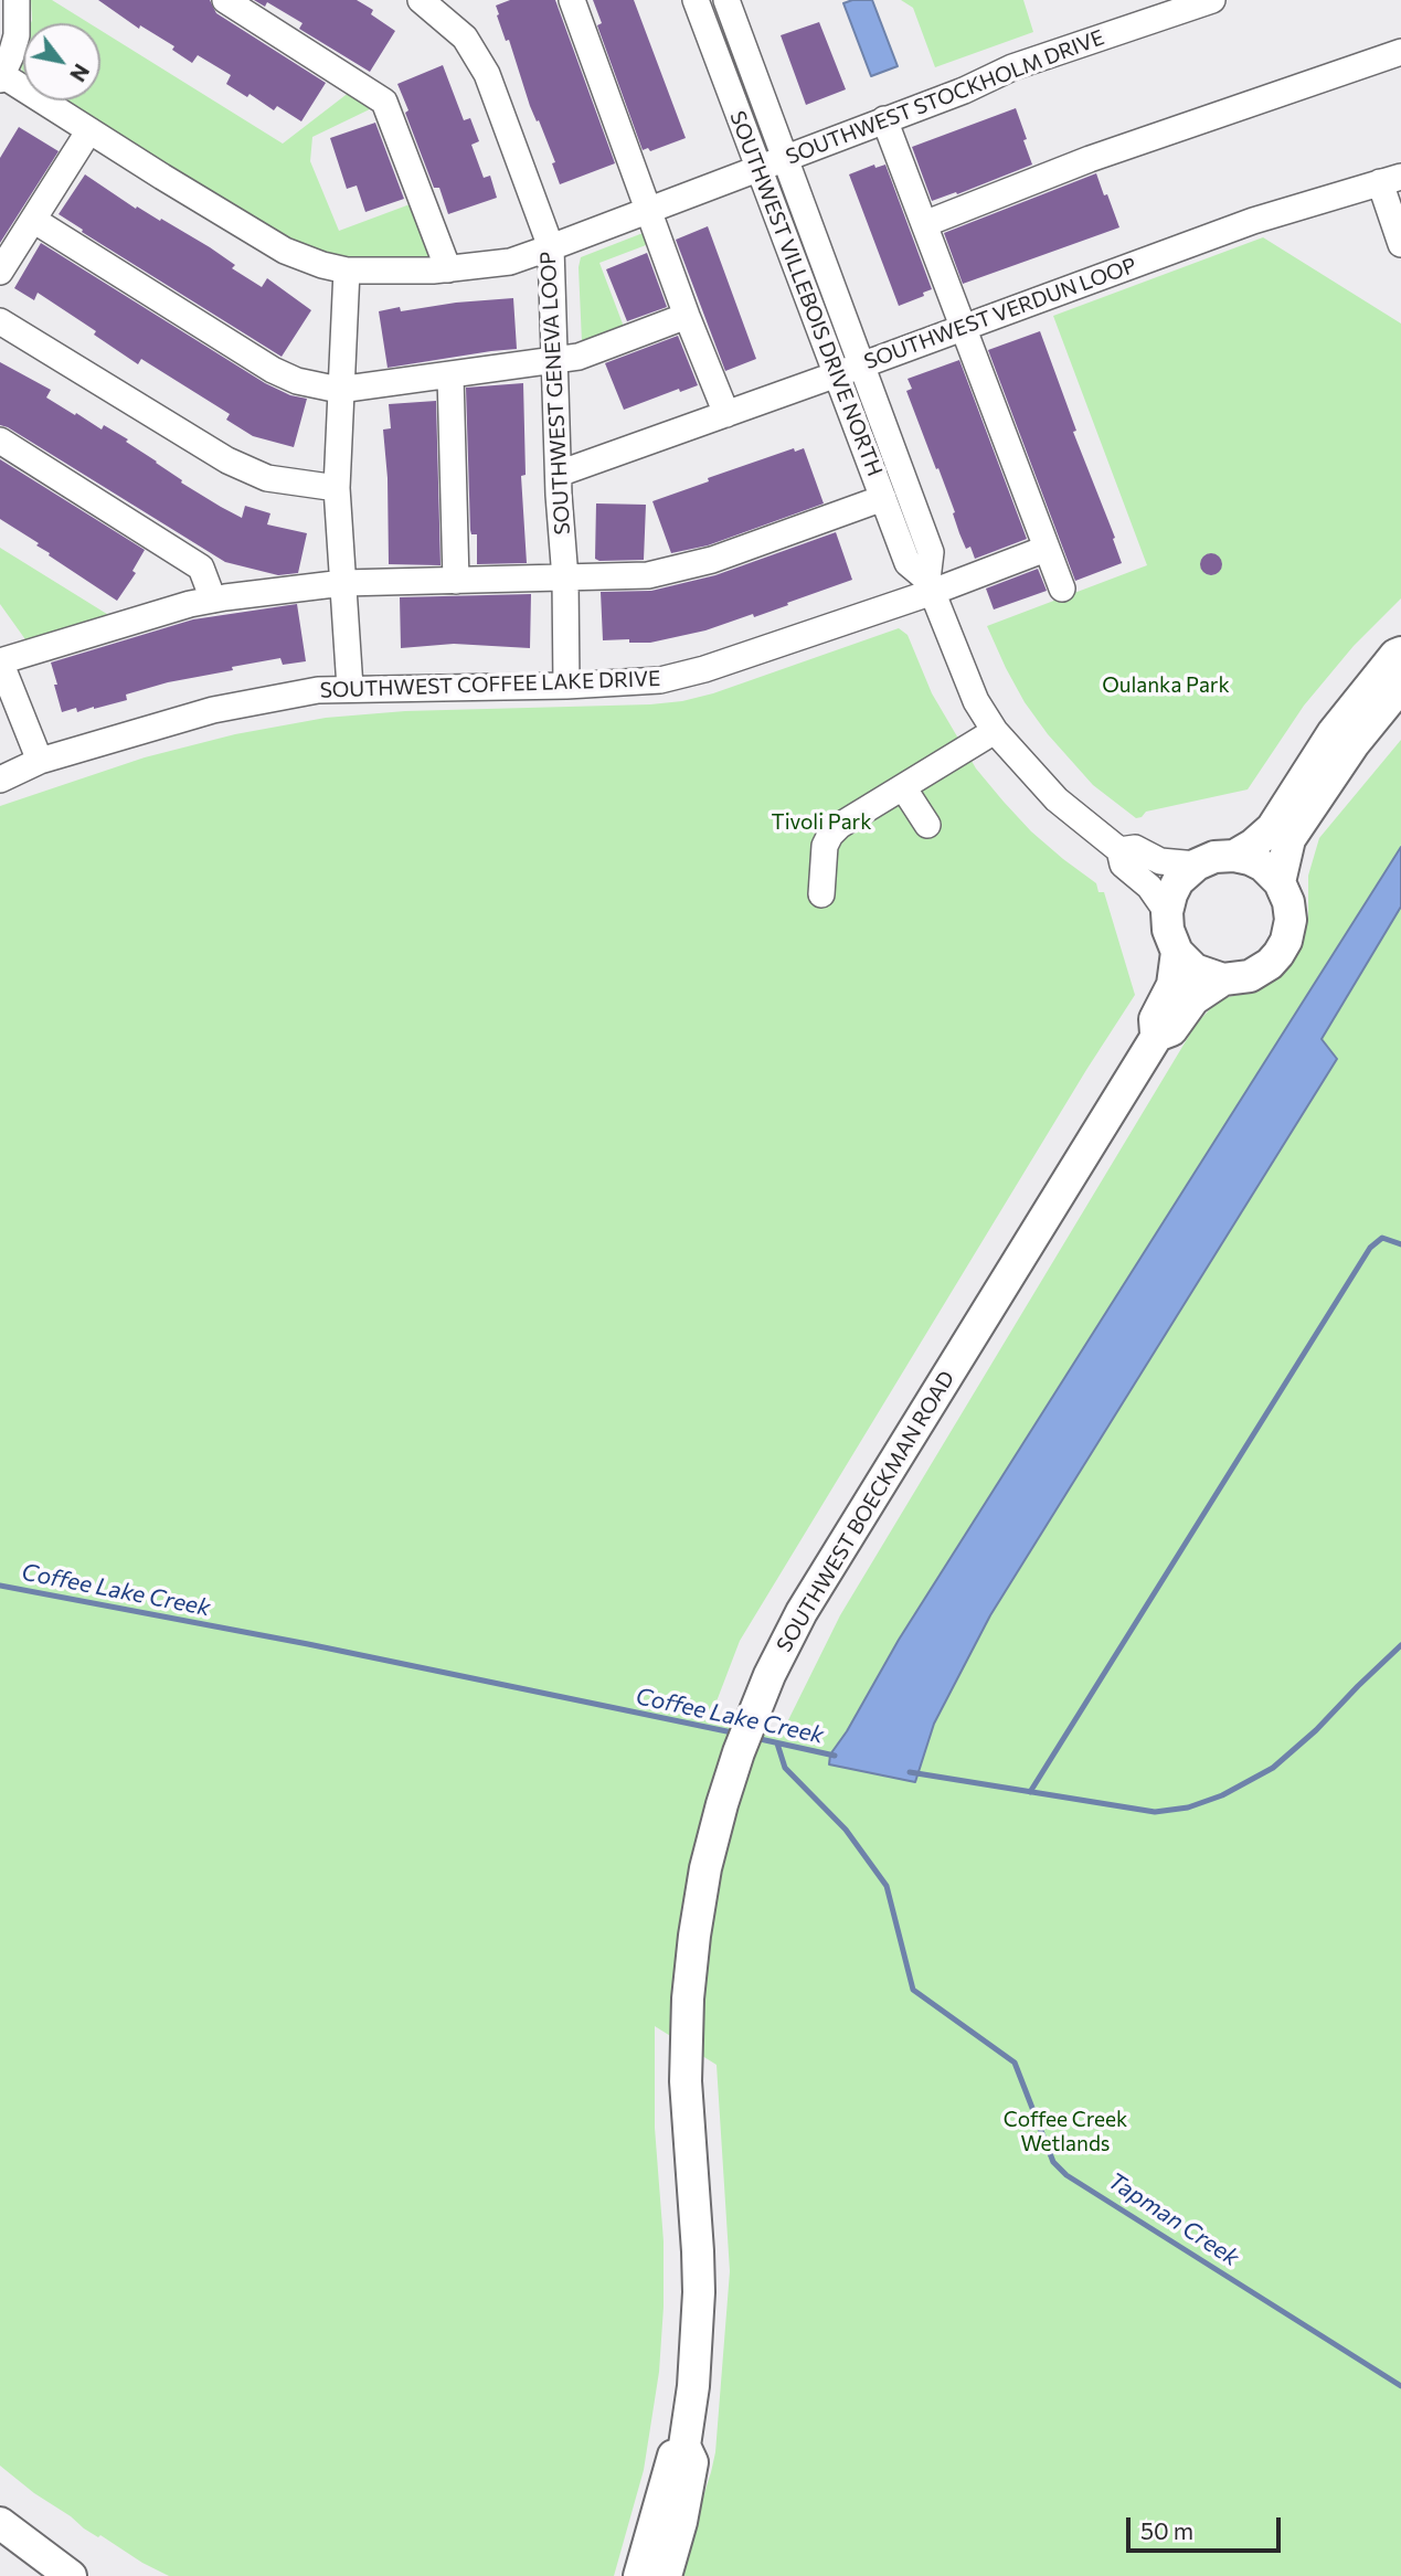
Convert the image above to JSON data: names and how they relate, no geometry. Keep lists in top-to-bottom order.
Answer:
{
  "streets": {
    "main road": ["SOUTHWEST BOECKMAN ROAD"],
    "street": [
      "SOUTHWEST STOCKHOLM DRIVE",
      "SOUTHWEST VILLEBOIS DRIVE NORTH",
      "SOUTHWEST VERDUN LOOP",
      "SOUTHWEST GENEVA LOOP",
      "SOUTHWEST COFFEE LAKE DRIVE"
    ]
  },
  "crossings": [
    ["SOUTHWEST STOCKHOLM DRIVE", "SOUTHWEST VILLEBOIS DRIVE NORTH"],
    ["SOUTHWEST STOCKHOLM DRIVE", "SOUTHWEST GENEVA LOOP"],
    ["SOUTHWEST VILLEBOIS DRIVE NORTH", "SOUTHWEST VERDUN LOOP"],
    ["SOUTHWEST VILLEBOIS DRIVE NORTH", "SOUTHWEST COFFEE LAKE DRIVE"],
    ["SOUTHWEST VILLEBOIS DRIVE NORTH", "SOUTHWEST BOECKMAN ROAD"],
    ["SOUTHWEST VERDUN LOOP", "SOUTHWEST GENEVA LOOP"],
    ["SOUTHWEST GENEVA LOOP", "SOUTHWEST COFFEE LAKE DRIVE"]
  ],
  "water": ["Coffee Lake Creek", "Tapman Creek"],
  "parks": ["Oulanka Park", "Tivoli Park", "Coffee Creek Wetlands"],
  "scale_bar": "50 m",
  "north": "bottom right"
}
